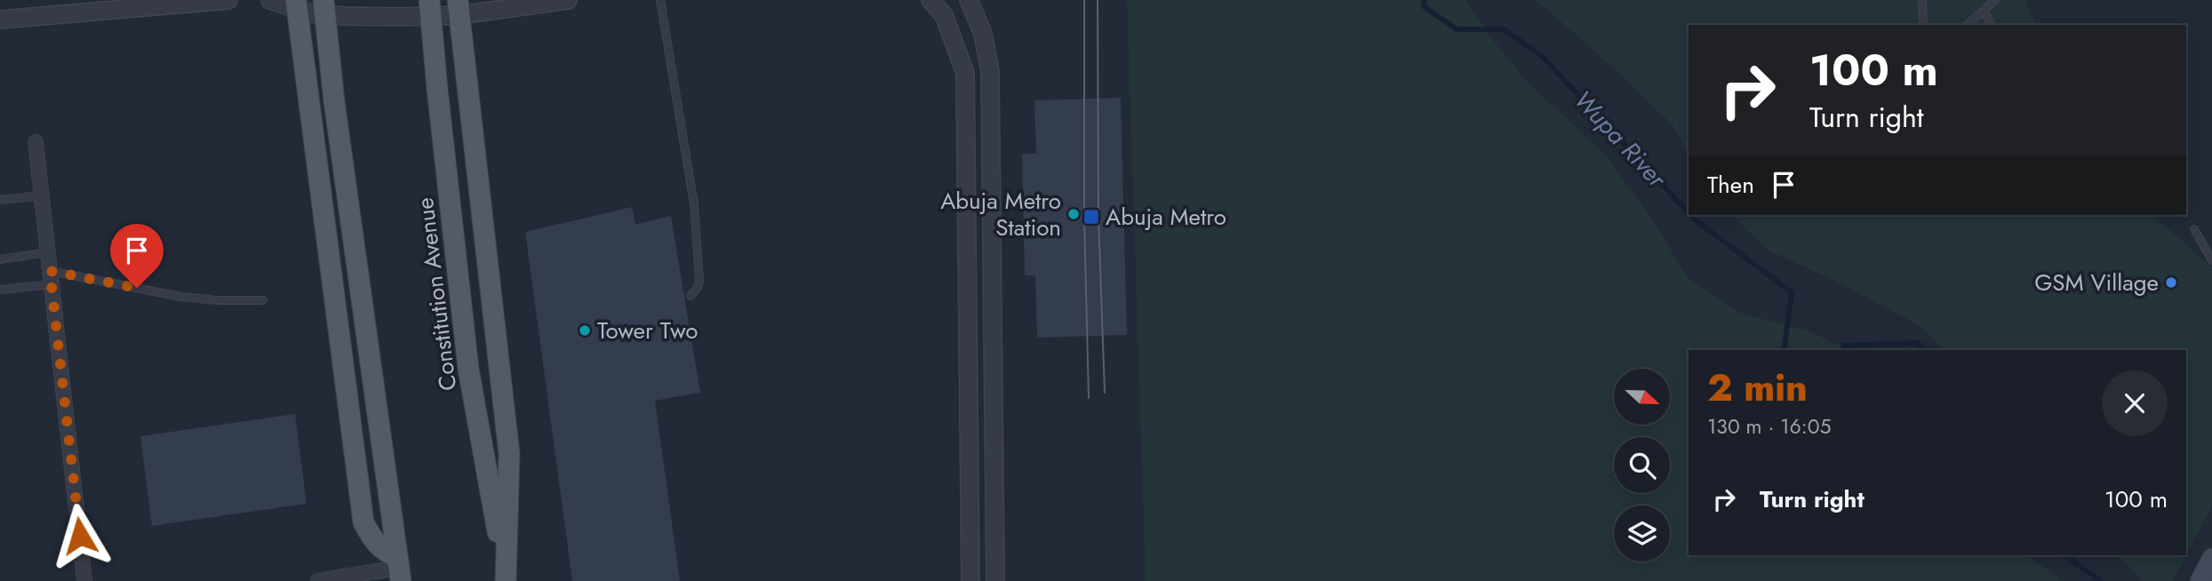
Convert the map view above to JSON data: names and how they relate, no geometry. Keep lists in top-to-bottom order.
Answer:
{
  "streets": {
    "main road": ["Constitution Avenue"]
  },
  "water": ["Wupa River"],
  "places": {
    "other": ["Abuja Metro Station", "GSM Village", "Tower Two"],
    "transit": ["Abuja Metro"]
  },
  "north": "right",
  "page": {
    "turn": ["100 m", "Turn right"],
    "then": "Then",
    "heading": ["2 min", "130 m · 16:05"],
    "list": [
      {
        "name": "Turn right",
        "value": "100 m"
      }
    ]
  }
}
